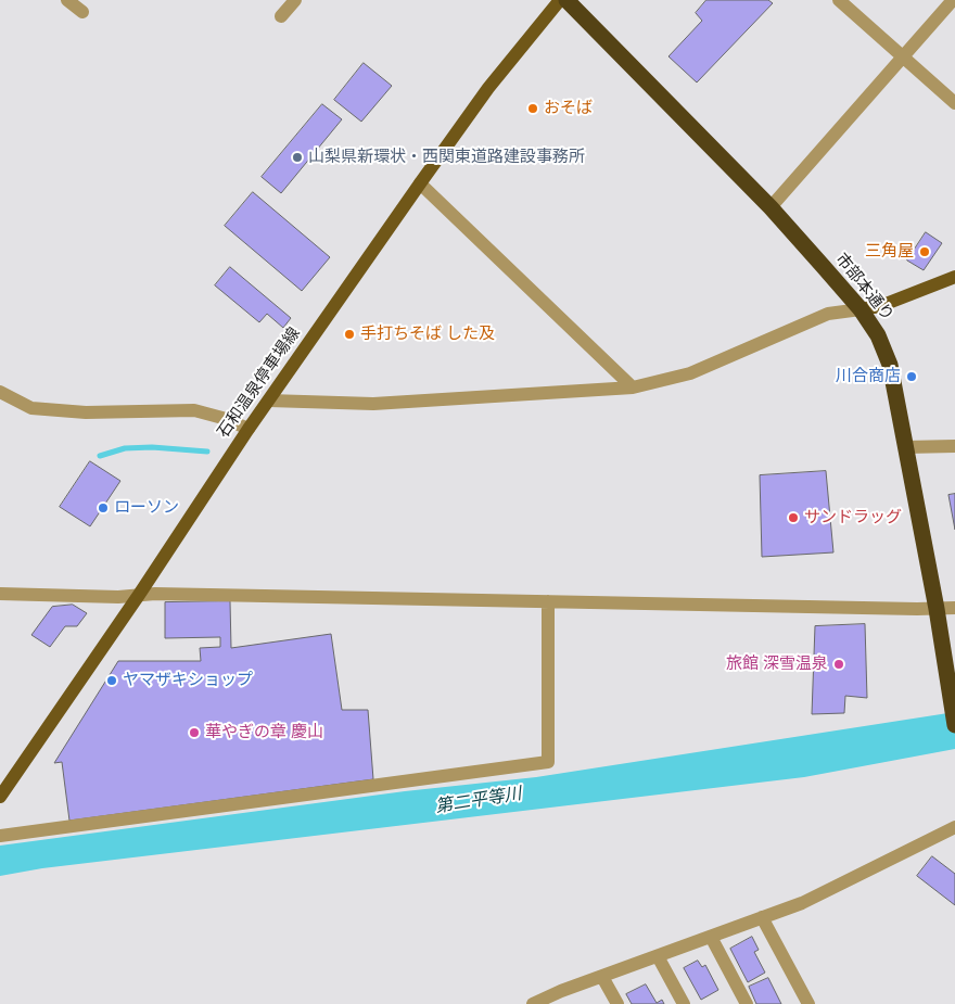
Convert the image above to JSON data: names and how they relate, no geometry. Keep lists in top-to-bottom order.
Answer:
{
  "streets": {
    "highway": ["市部本通り"],
    "main road": ["石和温泉停車場線"]
  },
  "water": ["第二平等川"],
  "places": [
    "おそば",
    "山梨県新環状・西関東道路建設事務所",
    "三角屋",
    "手打ちそば した及",
    "川合商店",
    "ローソン",
    "サンドラッグ",
    "旅館 深雪温泉",
    "ヤマザキショップ",
    "華やぎの章 慶山"
  ]
}
